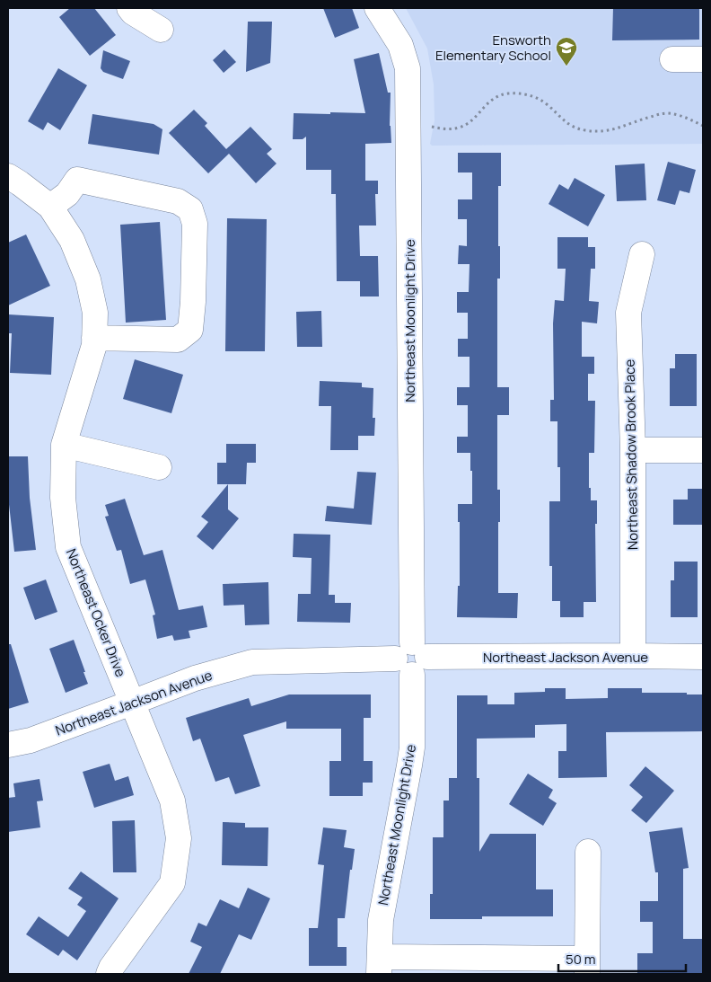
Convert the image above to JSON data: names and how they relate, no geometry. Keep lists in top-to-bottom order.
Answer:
{
  "streets": {
    "street": [
      "Northeast Moonlight Drive",
      "Northeast Shadow Brook Place",
      "Northeast Ocker Drive",
      "Northeast Jackson Avenue"
    ]
  },
  "crossings": [
    ["Northeast Moonlight Drive", "Northeast Jackson Avenue"],
    ["Northeast Shadow Brook Place", "Northeast Jackson Avenue"],
    ["Northeast Ocker Drive", "Northeast Jackson Avenue"]
  ],
  "places": {
    "school or university": ["Ensworth Elementary School"]
  },
  "scale_bar": "50 m"
}
